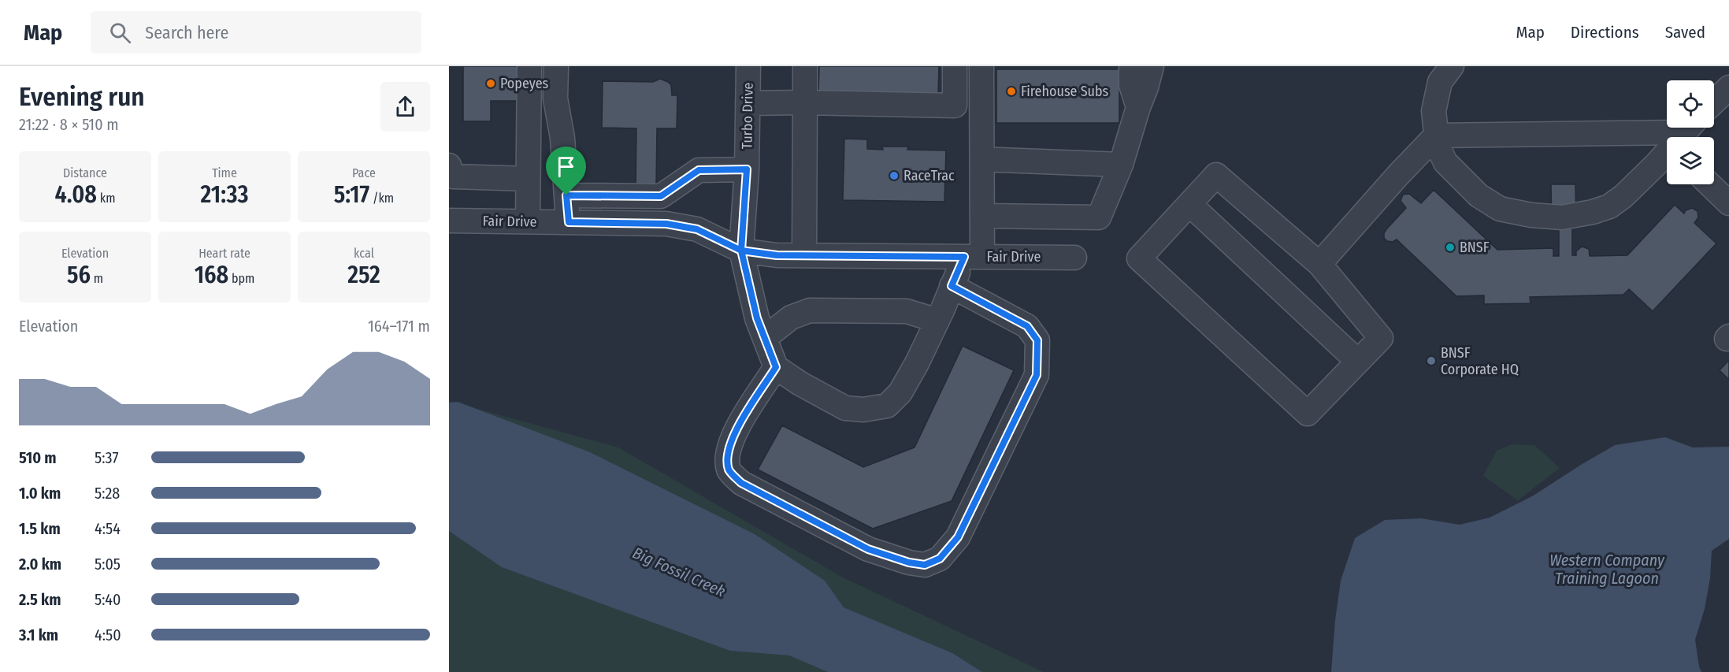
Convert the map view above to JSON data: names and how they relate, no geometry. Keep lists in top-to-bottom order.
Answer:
{
  "streets": {
    "street": ["Turbo Drive", "Fair Drive"]
  },
  "crossings": [
    ["Turbo Drive", "Fair Drive"]
  ],
  "water": ["Western Company Training Lagoon", "Big Fossil Creek"],
  "places": [
    "Popeyes",
    "Firehouse Subs",
    "RaceTrac",
    "BNSF",
    "BNSF Corporate HQ"
  ],
  "page": {
    "header": "Map",
    "search": "Search here",
    "nav": ["Map", "Directions", "Saved"],
    "heading": ["Evening run", "21:22 · 8 × 510 m"],
    "stats": [
      ["Distance", "4.08 km"],
      ["Time", "21:33"],
      ["Pace", "5:17 /km"],
      ["Elevation", "56 m"],
      ["Heart rate", "168 bpm"],
      ["kcal", "252"]
    ],
    "chart": ["Elevation", "164–171 m"],
    "list": [
      {
        "name": "510 m",
        "note": "5:37"
      },
      {
        "name": "1.0 km",
        "note": "5:28"
      },
      {
        "name": "1.5 km",
        "note": "4:54"
      },
      {
        "name": "2.0 km",
        "note": "5:05"
      },
      {
        "name": "2.5 km",
        "note": "5:40"
      },
      {
        "name": "3.1 km",
        "note": "4:50"
      }
    ]
  }
}
